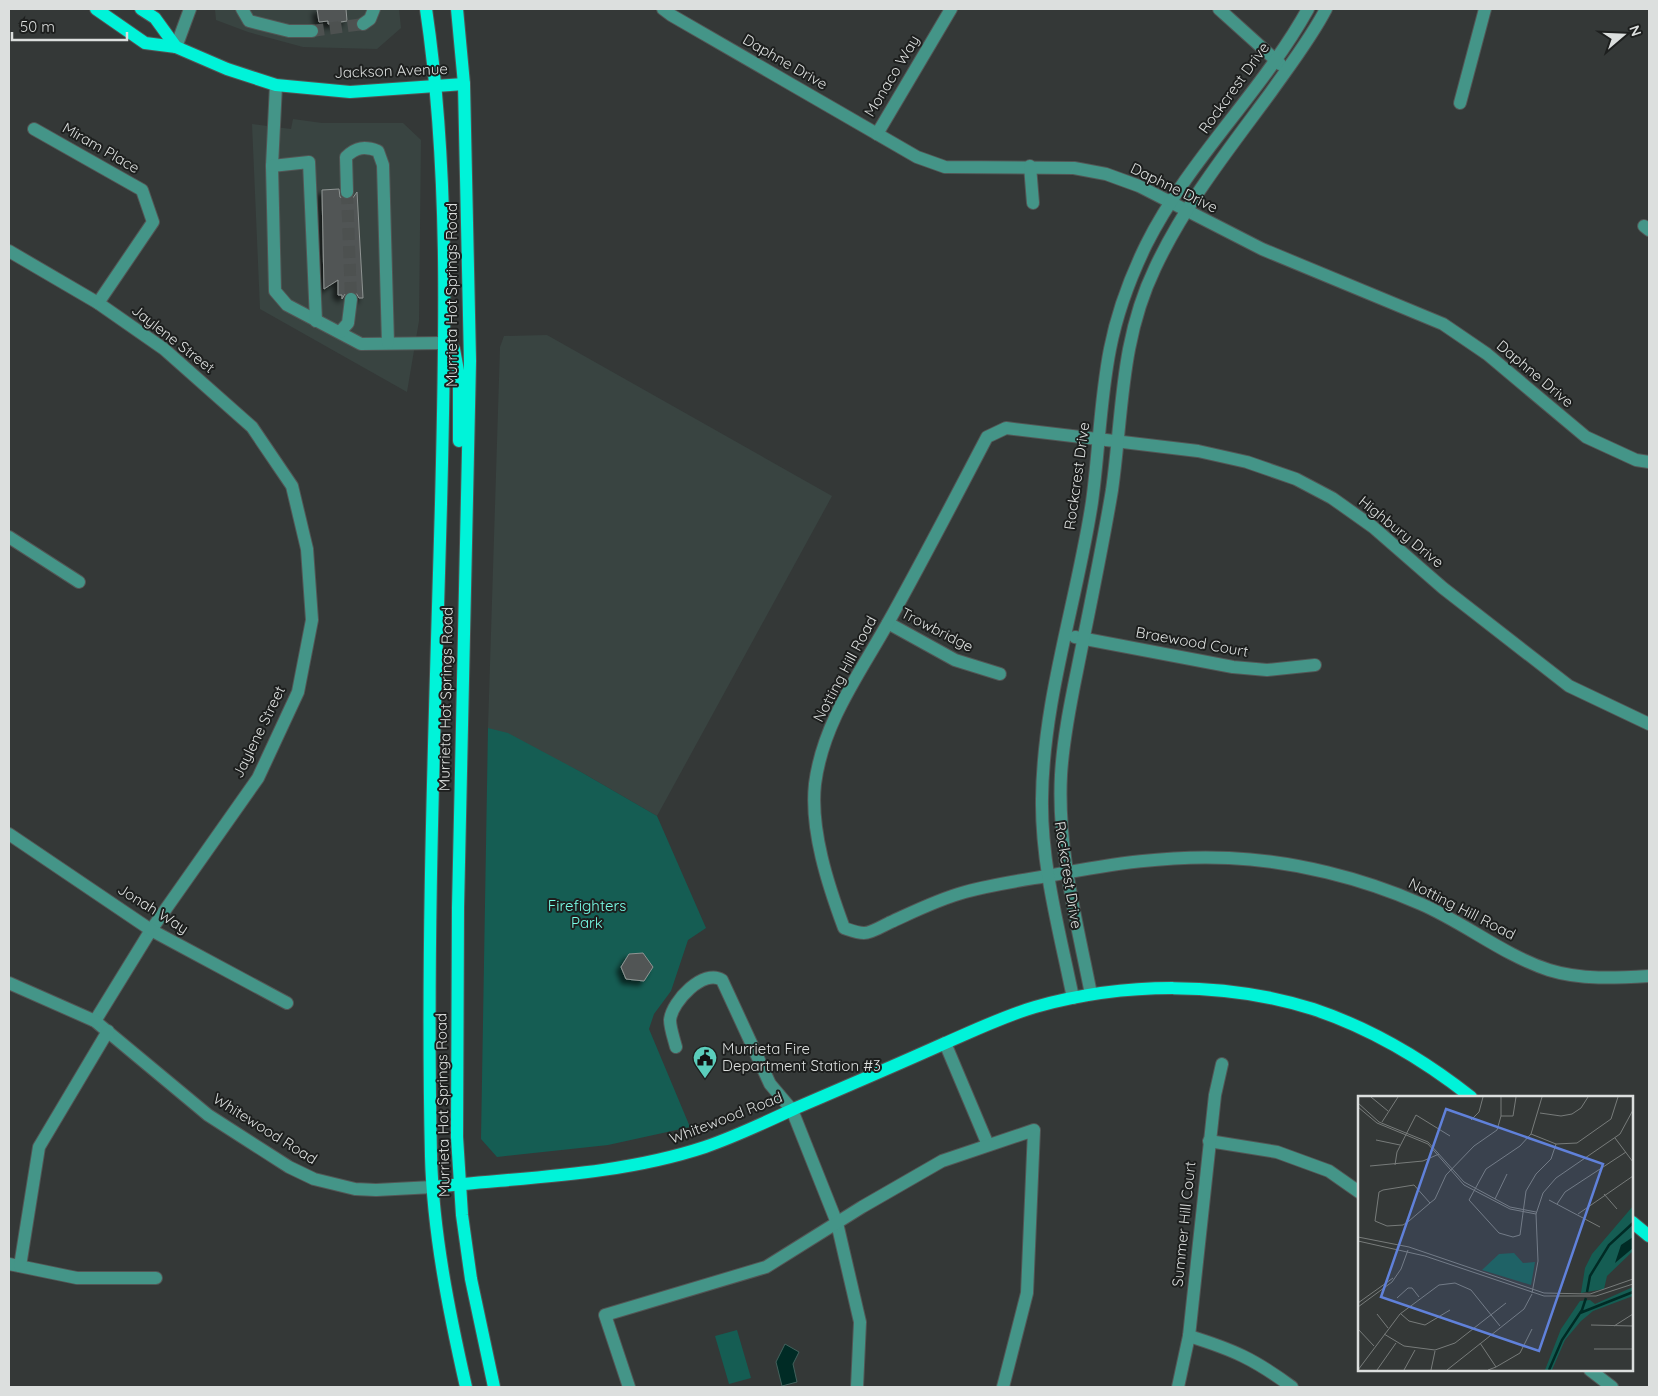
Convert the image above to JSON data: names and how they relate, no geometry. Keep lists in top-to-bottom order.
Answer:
{
  "streets": {
    "main road": ["Jackson Avenue", "Murrieta Hot Springs Road", "Whitewood Road"],
    "street": [
      "Daphne Drive",
      "Monaco Way",
      "Rockcrest Drive",
      "Miram Place",
      "Jaylene Street",
      "Highbury Drive",
      "Trowbridge",
      "Braewood Court",
      "Notting Hill Road",
      "Jonah Way",
      "Summer Hill Court"
    ]
  },
  "crossings": [
    ["Daphne Drive", "Monaco Way"],
    ["Daphne Drive", "Rockcrest Drive"],
    ["Jackson Avenue", "Murrieta Hot Springs Road"],
    ["Rockcrest Drive", "Highbury Drive"],
    ["Rockcrest Drive", "Braewood Court"],
    ["Rockcrest Drive", "Notting Hill Road"],
    ["Rockcrest Drive", "Whitewood Road"],
    ["Miram Place", "Jaylene Street"],
    ["Murrieta Hot Springs Road", "Whitewood Road"],
    ["Jaylene Street", "Jonah Way"],
    ["Jaylene Street", "Whitewood Road"],
    ["Highbury Drive", "Notting Hill Road"],
    ["Trowbridge", "Notting Hill Road"]
  ],
  "parks": ["Firefighters Park"],
  "places": {
    "public building": ["Murrieta Fire Department Station #3"]
  },
  "scale_bar": "50 m",
  "north": "right"
}
